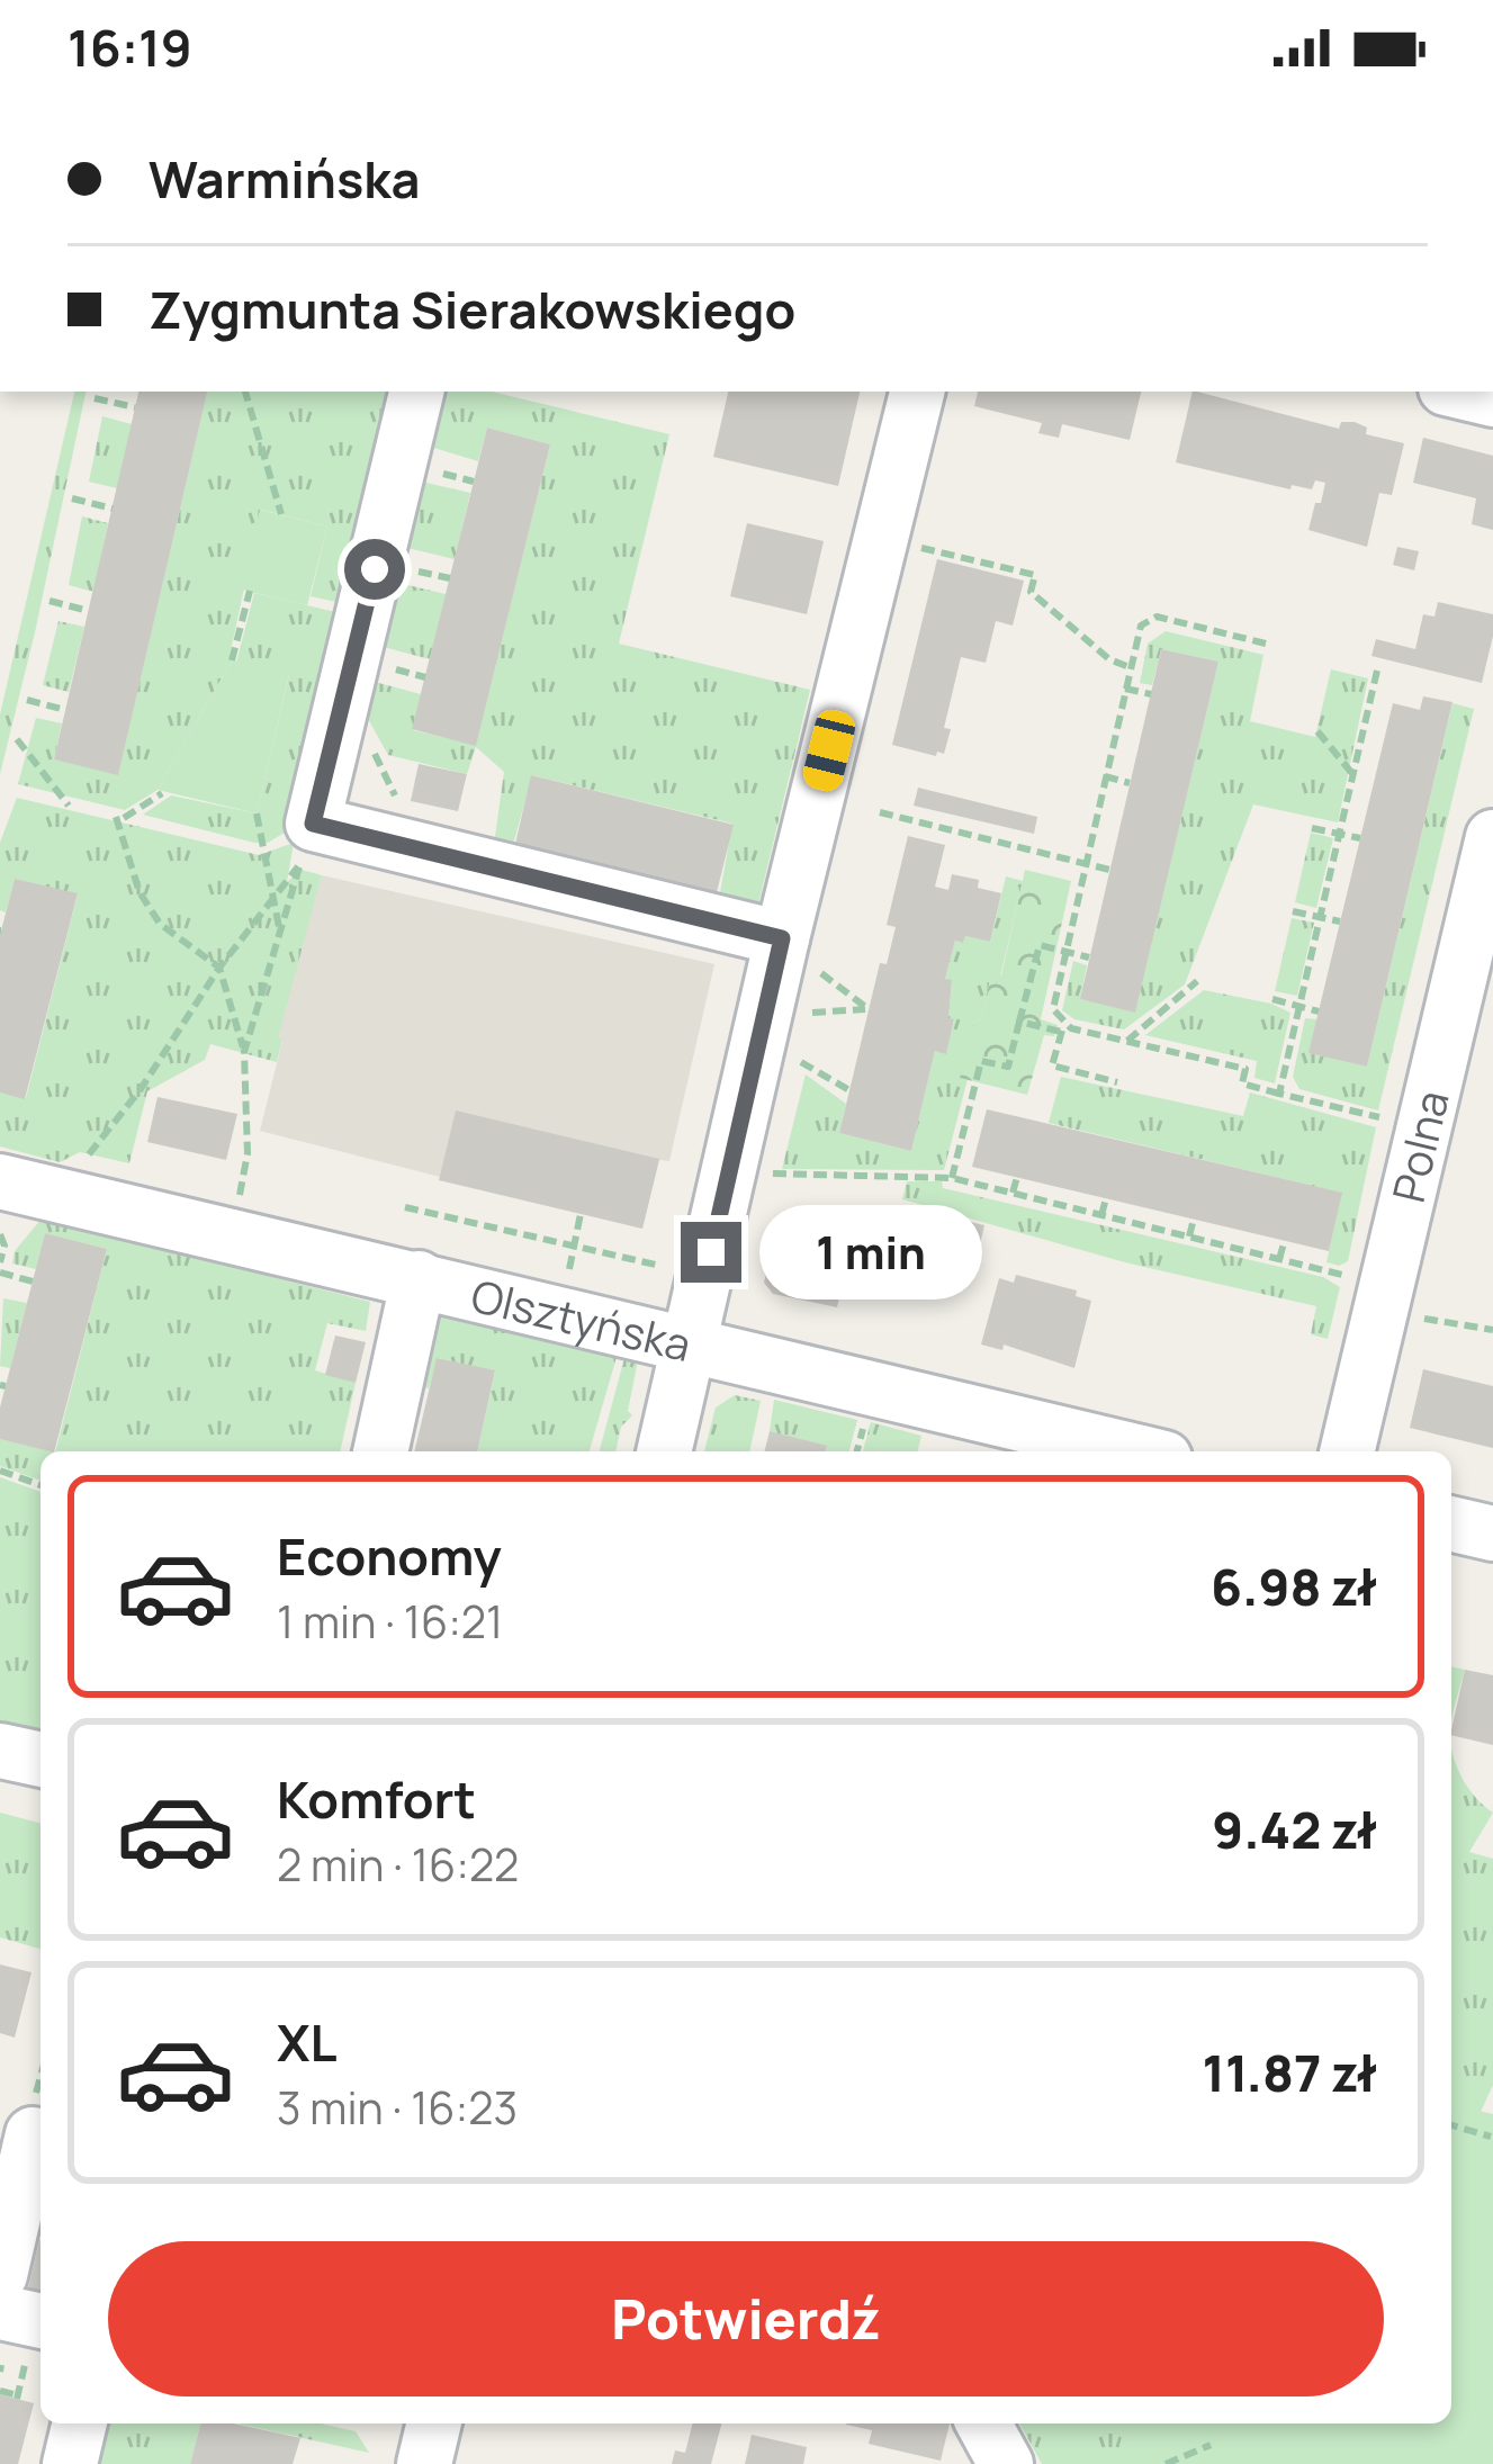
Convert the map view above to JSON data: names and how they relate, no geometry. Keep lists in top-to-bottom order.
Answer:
{
  "streets": {
    "street": ["Polna", "Olsztyńska"]
  },
  "page": {
    "status": "16:19",
    "banner": ["Warmińska", "Zygmunta Sierakowskiego"],
    "bubble": "1 min",
    "list": [
      {
        "name": "Economy",
        "note": "1 min · 16:21",
        "value": "6.98 zł"
      },
      {
        "name": "Komfort",
        "note": "2 min · 16:22",
        "value": "9.42 zł"
      },
      {
        "name": "XL",
        "note": "3 min · 16:23",
        "value": "11.87 zł"
      }
    ],
    "buttons": "Potwierdź"
  }
}
